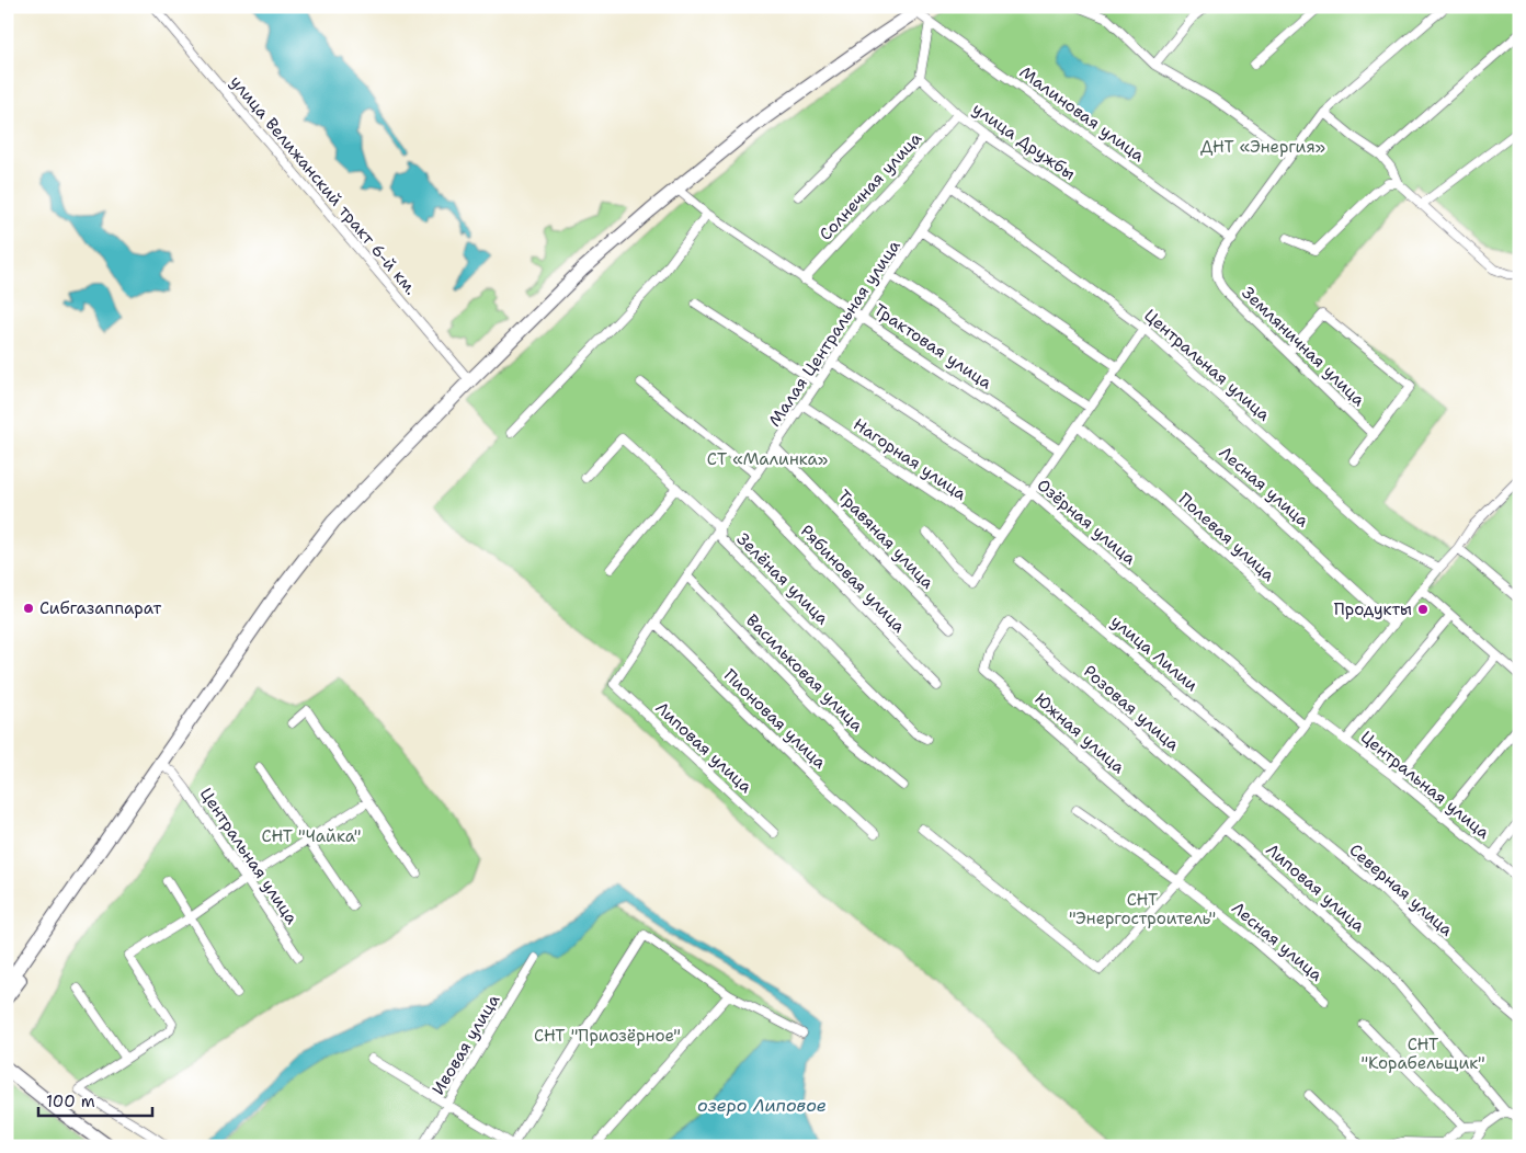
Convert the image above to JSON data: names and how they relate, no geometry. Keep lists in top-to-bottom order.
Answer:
{
  "streets": {
    "street": [
      "Малиновая улица",
      "улица Дружбы",
      "улица Велижанский тракт 6-й км.",
      "Солнечная улица",
      "Малая Центральная улица",
      "Трактовая улица",
      "Земляничная улица",
      "Центральная улица",
      "Нагорная улица",
      "Лесная улица",
      "Озёрная улица",
      "Полевая улица",
      "Травяная улица",
      "Зелёная улица",
      "Рябиновая улица",
      "улица Лилии",
      "Васильковая улица",
      "Розовая улица",
      "Пионовая улица",
      "Южная улица",
      "Липовая улица",
      "Северная улица",
      "Ивовая улица"
    ]
  },
  "crossings": [
    ["Малиновая улица", "Земляничная улица"],
    ["улица Дружбы", "Солнечная улица"],
    ["улица Дружбы", "Малая Центральная улица"],
    ["Солнечная улица", "Трактовая улица"],
    ["Малая Центральная улица", "Трактовая улица"],
    ["Малая Центральная улица", "Центральная улица"],
    ["Малая Центральная улица", "Нагорная улица"],
    ["Малая Центральная улица", "Озёрная улица"],
    ["Малая Центральная улица", "Травяная улица"],
    ["Малая Центральная улица", "Зелёная улица"],
    ["Малая Центральная улица", "Рябиновая улица"],
    ["Малая Центральная улица", "Васильковая улица"],
    ["Малая Центральная улица", "Пионовая улица"],
    ["Малая Центральная улица", "Липовая улица"],
    ["Розовая улица", "Южная улица"]
  ],
  "water": ["озеро Липовое"],
  "parks": [
    "ДНТ «Энергия»",
    "CТ «Малинка»",
    "СНТ \"Чайка\"",
    "СНТ \"Энергостроитель\"",
    "СНТ \"Приозёрное\"",
    "СНТ \"Корабельщик\""
  ],
  "places": ["Сибгазаппарат", "Продукты"],
  "scale_bar": "100 m"
}
